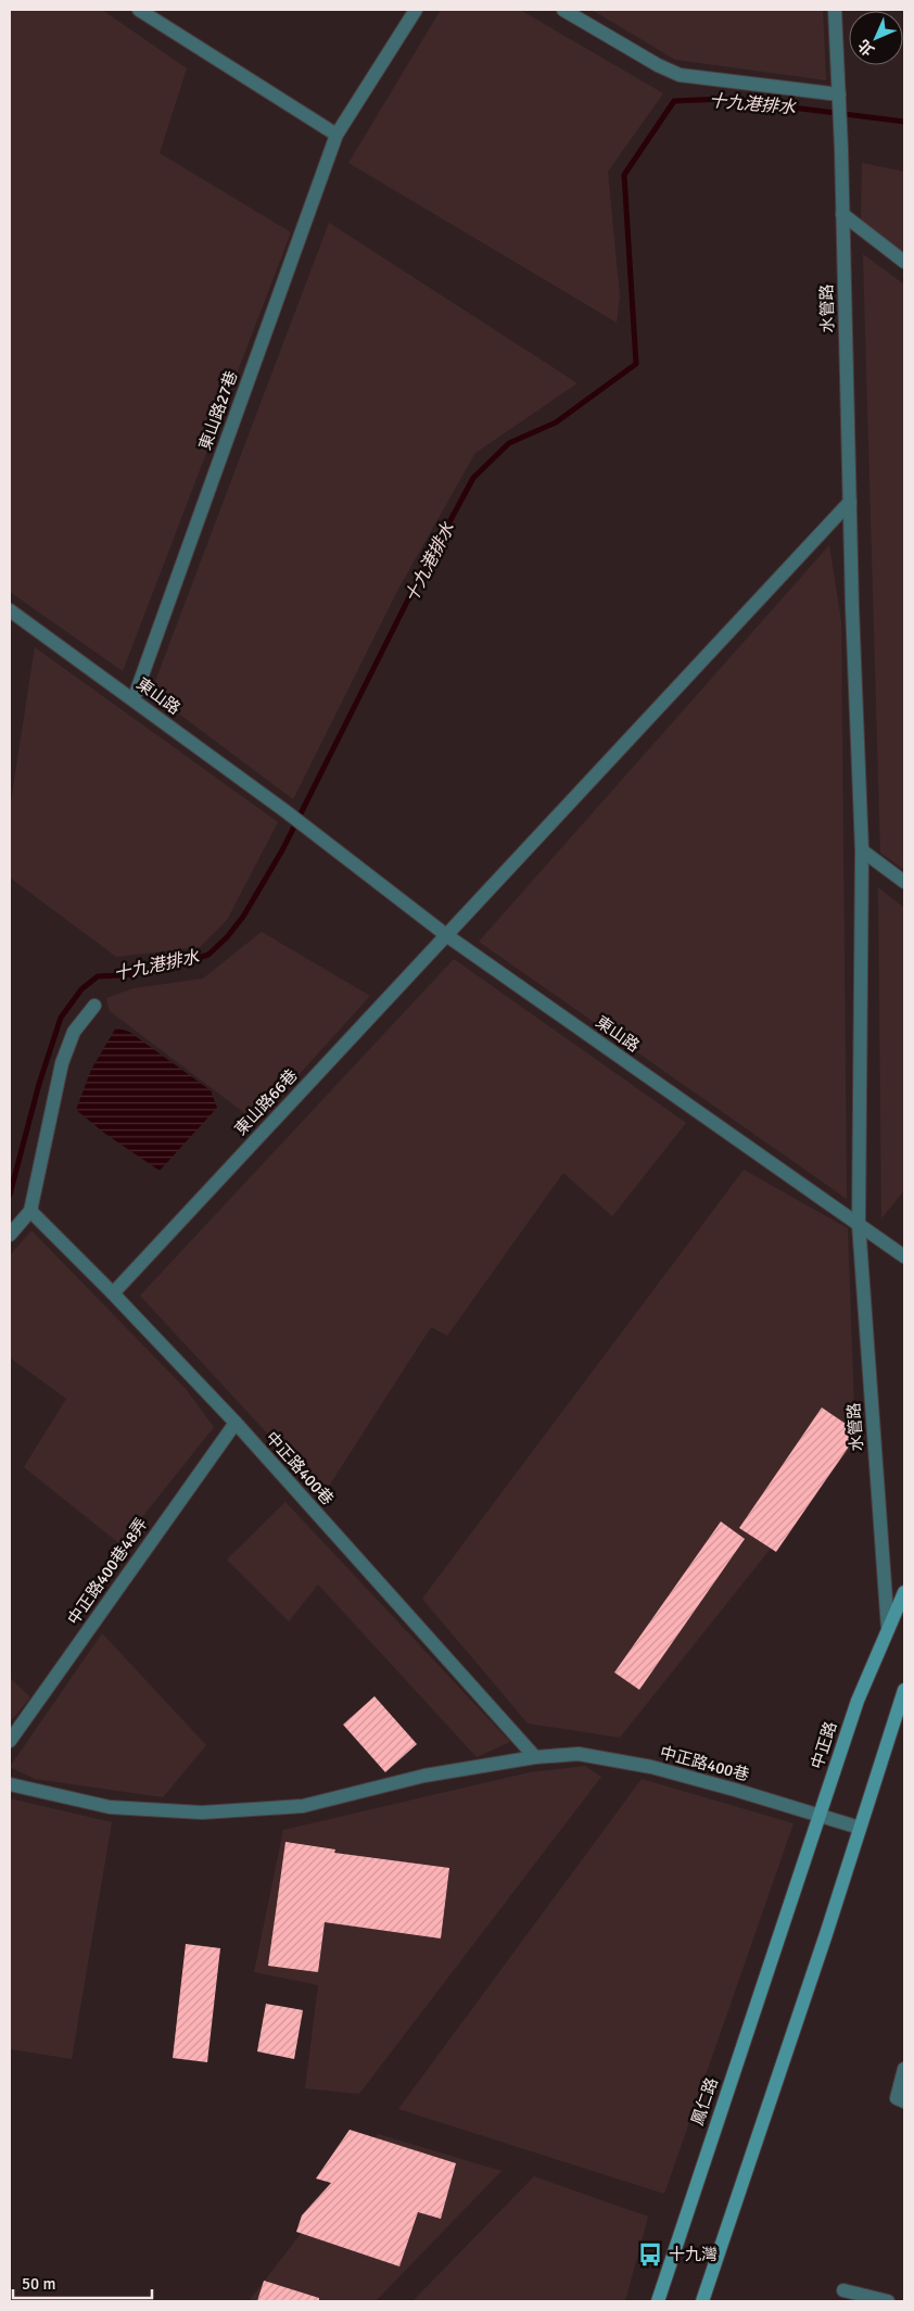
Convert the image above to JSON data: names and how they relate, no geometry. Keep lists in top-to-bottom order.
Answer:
{
  "streets": {
    "main road": ["中正路", "鳳仁路"],
    "street": [
      "水管路",
      "東山路27巷",
      "東山路",
      "東山路66巷",
      "中正路400巷",
      "中正路400巷48弄"
    ]
  },
  "crossings": [
    ["水管路", "東山路"],
    ["水管路", "東山路66巷"],
    ["水管路", "中正路"],
    ["東山路27巷", "東山路"],
    ["東山路", "東山路66巷"],
    ["東山路66巷", "中正路400巷"],
    ["中正路400巷", "中正路400巷48弄"],
    ["中正路400巷", "中正路"],
    ["中正路", "鳳仁路"]
  ],
  "water": ["十九港排水"],
  "places": {
    "bus stop": ["十九灣"]
  },
  "scale_bar": "50 m",
  "north": "bottom left"
}
